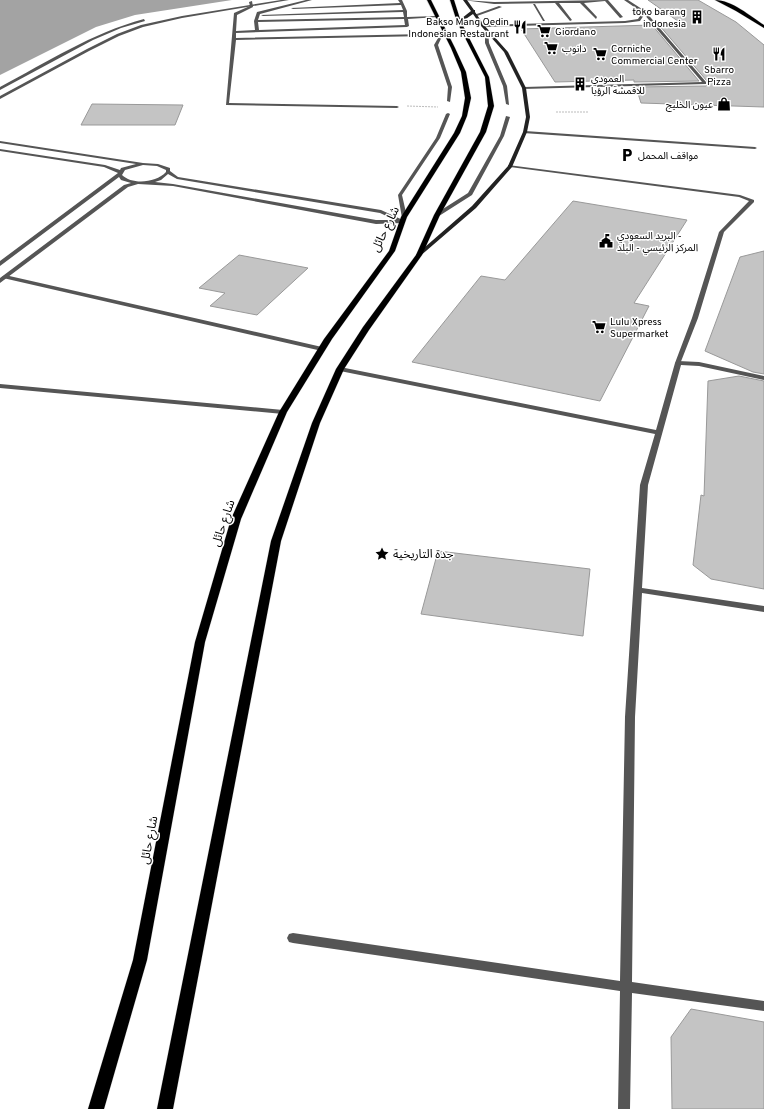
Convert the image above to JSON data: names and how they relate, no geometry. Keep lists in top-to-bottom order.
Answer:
{
  "streets": {
    "main road": ["شارع حائل"]
  },
  "places": {
    "building": ["toko barang indonesia", "العمودي للاقمشة الرؤيا"],
    "restaurant": ["Bakso Mang Oedin Indonesian Restaurant", "Sbarro Pizza"],
    "supermarket": [
      "Giordano",
      "دانوب",
      "Corniche Commercial Center",
      "Lulu Xpress Supermarket"
    ],
    "shop": ["عيون الخليج"],
    "parking": ["مواقف المحمل"],
    "public building": ["البريد السعودي - المركز الرئيسي - البلد"],
    "place": ["جدة التاريخية"]
  }
}
